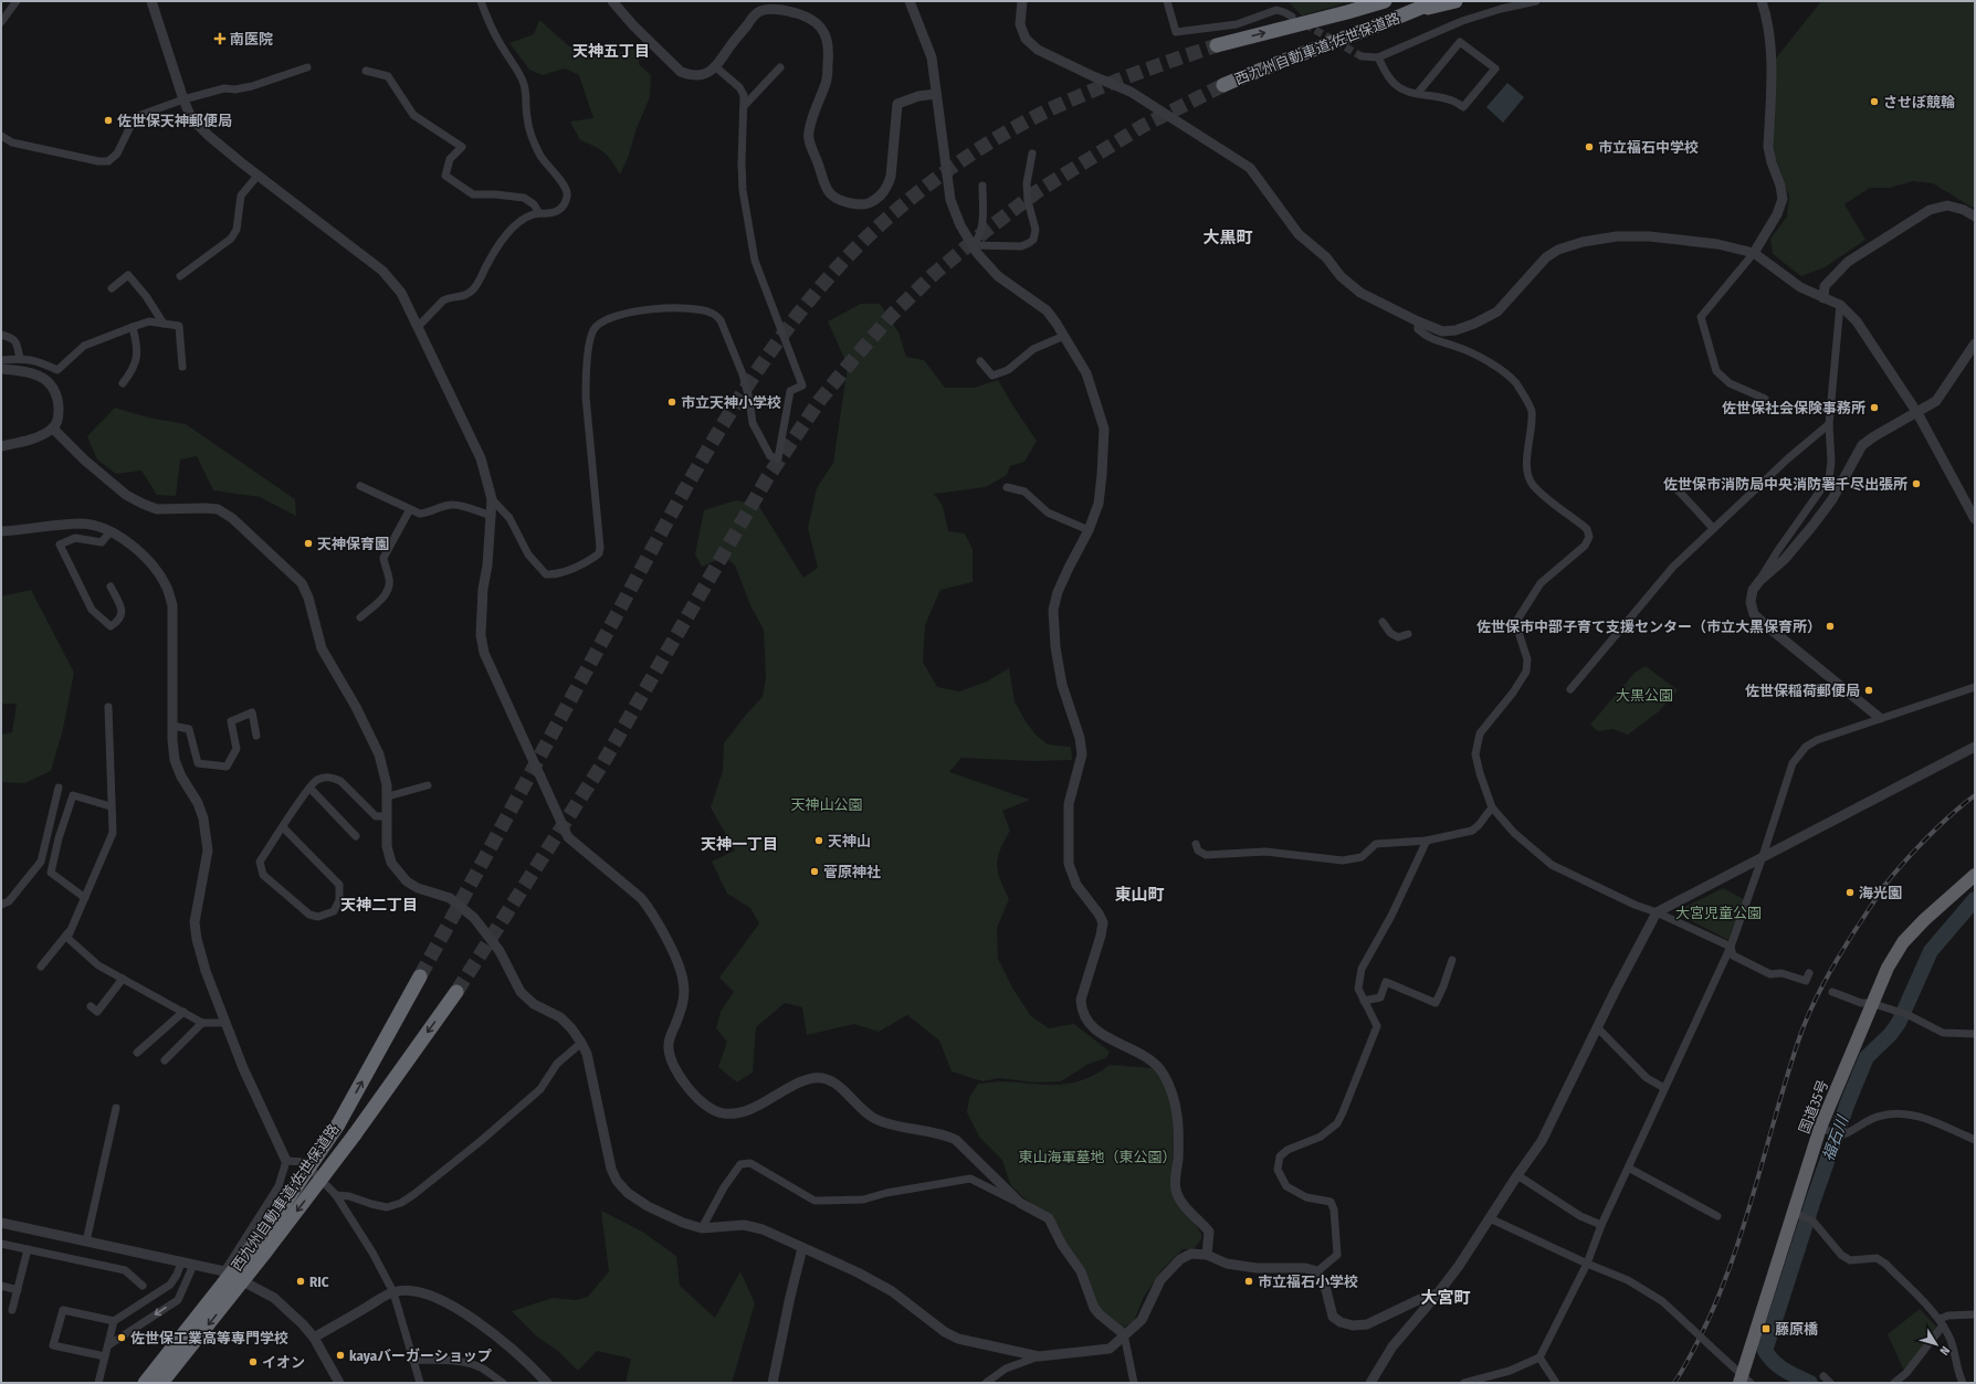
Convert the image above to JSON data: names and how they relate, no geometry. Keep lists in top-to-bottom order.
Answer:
{
  "streets": {
    "highway": ["西九州自動車道;佐世保道路", "国道35号"]
  },
  "districts": [
    "天神五丁目",
    "大黒町",
    "天神一丁目",
    "東山町",
    "天神二丁目",
    "大宮町"
  ],
  "water": ["福石川"],
  "parks": [
    "大黒公園",
    "天神山公園",
    "大宮児童公園",
    "東山海軍墓地（東公園）"
  ],
  "places": {
    "health": ["南医院"],
    "other": [
      "させぼ競輪",
      "佐世保天神郵便局",
      "市立福石中学校",
      "市立天神小学校",
      "佐世保社会保険事務所",
      "佐世保市消防局中央消防署千尽出張所",
      "天神保育園",
      "佐世保市中部子育て支援センター（市立大黒保育所）",
      "佐世保稲荷郵便局",
      "天神山",
      "菅原神社",
      "海光園",
      "RIC",
      "市立福石小学校",
      "佐世保工業高等専門学校",
      "kayaバーガーショップ",
      "イオン"
    ],
    "transit": ["藤原橋"]
  },
  "north": "bottom right"
}
